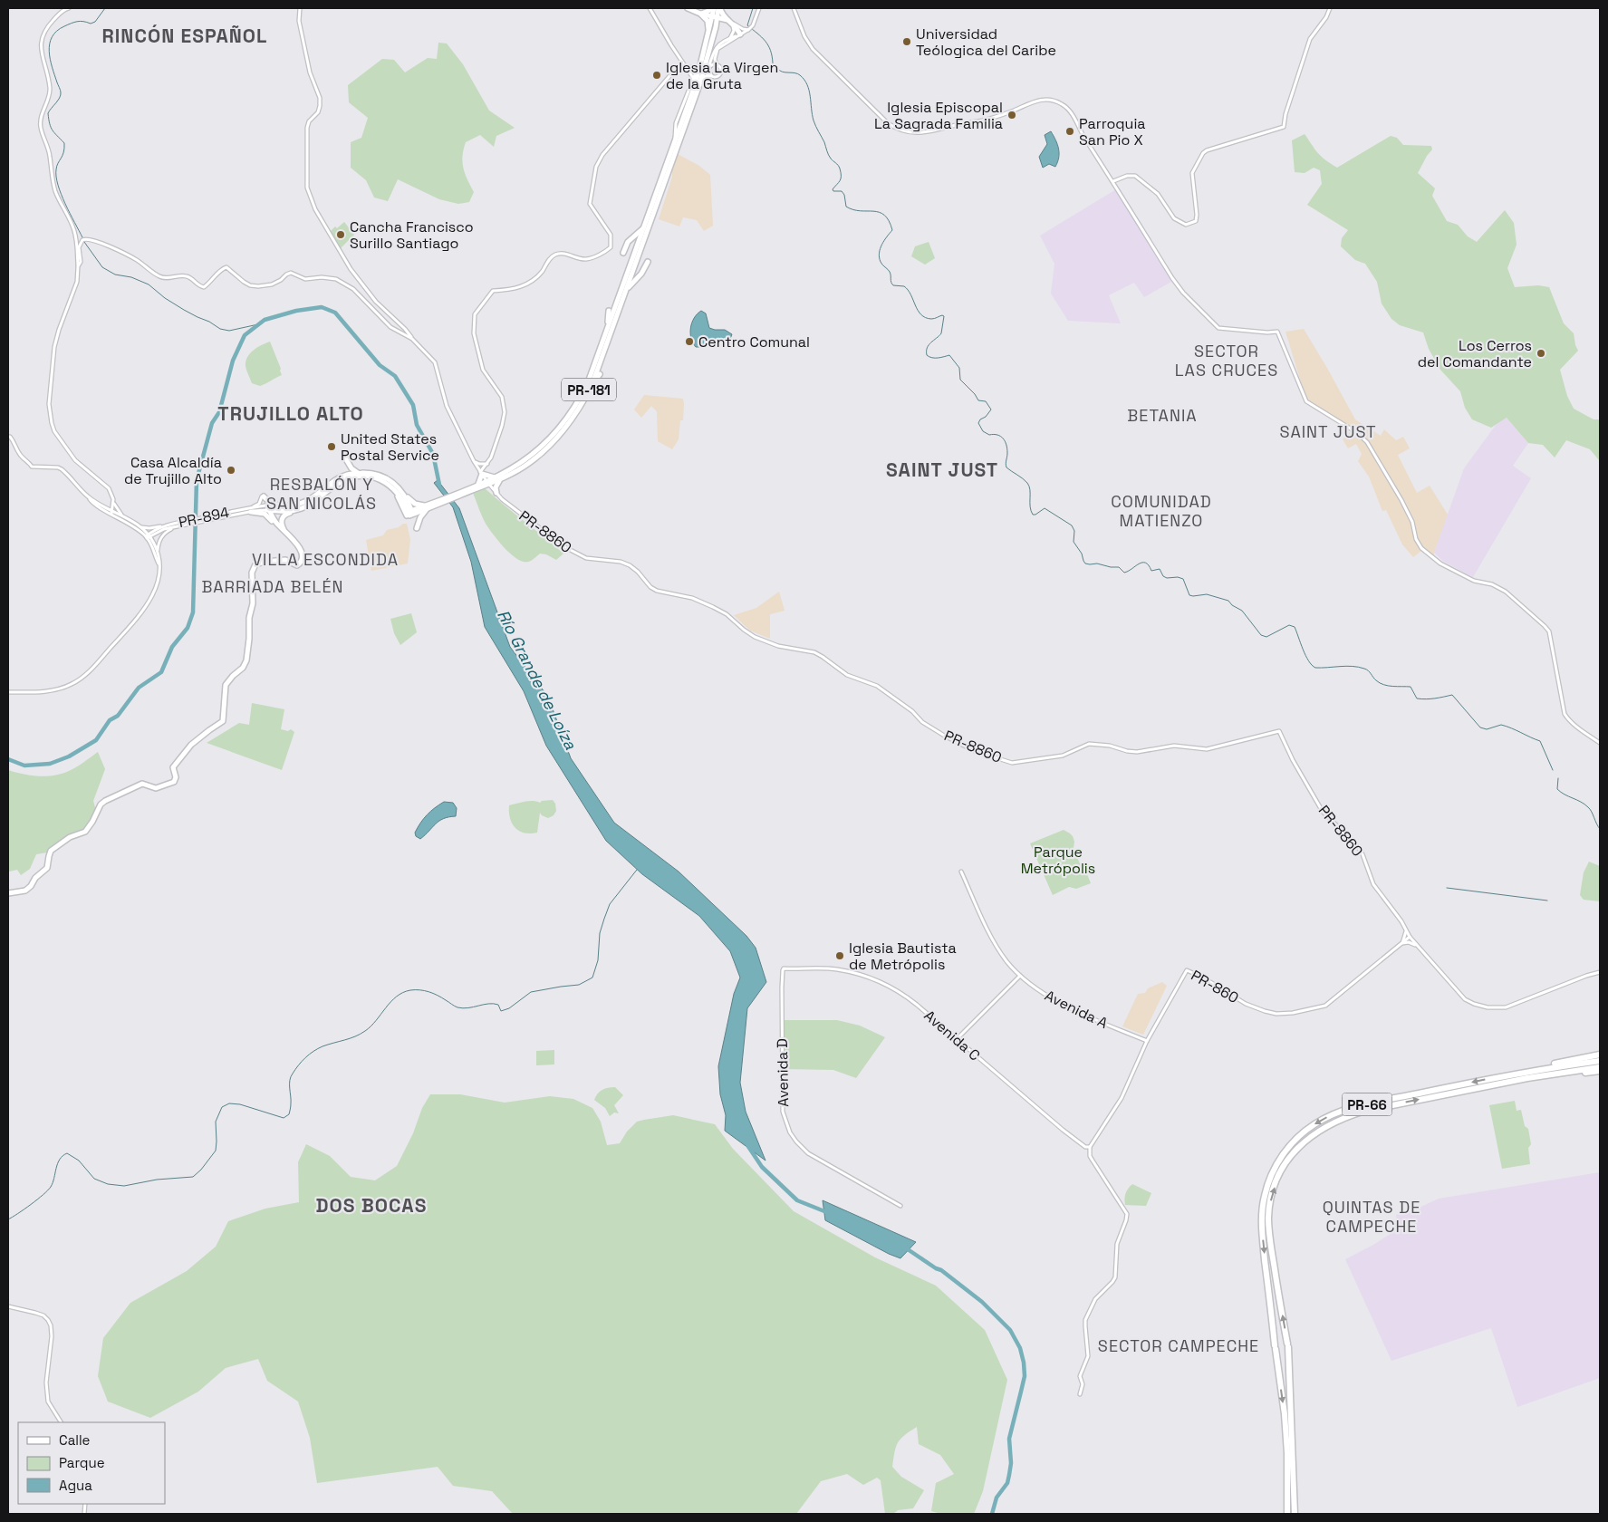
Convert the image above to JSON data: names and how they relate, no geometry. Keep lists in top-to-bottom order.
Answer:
{
  "streets": {
    "highway": ["PR-66"],
    "main road": ["PR-181"],
    "street": [
      "PR-894",
      "PR-8860",
      "PR-860",
      "Avenida A",
      "Avenida C",
      "Avenida D"
    ]
  },
  "crossings": [
    ["PR-181", "PR-894"],
    ["PR-181", "PR-8860"],
    ["PR-8860", "PR-860"],
    ["PR-860", "Avenida A"],
    ["PR-860", "Avenida C"],
    ["Avenida C", "Avenida D"]
  ],
  "districts": [
    "RINCÓN ESPAÑOL",
    "SECTOR LAS CRUCES",
    "TRUJILLO ALTO",
    "BETANIA",
    "SAINT JUST",
    "SAINT JUST",
    "RESBALÓN Y SAN NICOLÁS",
    "COMUNIDAD MATIENZO",
    "VILLA ESCONDIDA",
    "BARRIADA BELÉN",
    "DOS BOCAS",
    "QUINTAS DE CAMPECHE",
    "SECTOR CAMPECHE"
  ],
  "water": ["Río Grande de Loíza"],
  "parks": ["Parque Metrópolis"],
  "places": [
    "Universidad Teólogica del Caribe",
    "Iglesia La Virgen de la Gruta",
    "Iglesia Episcopal La Sagrada Familia",
    "Parroquia San Pio X",
    "Cancha Francisco Surillo Santiago",
    "Centro Comunal",
    "Los Cerros del Comandante",
    "United States Postal Service",
    "Casa Alcaldía de Trujillo Alto",
    "Iglesia Bautista de Metrópolis"
  ],
  "legend": ["Calle", "Parque", "Agua"]
}
